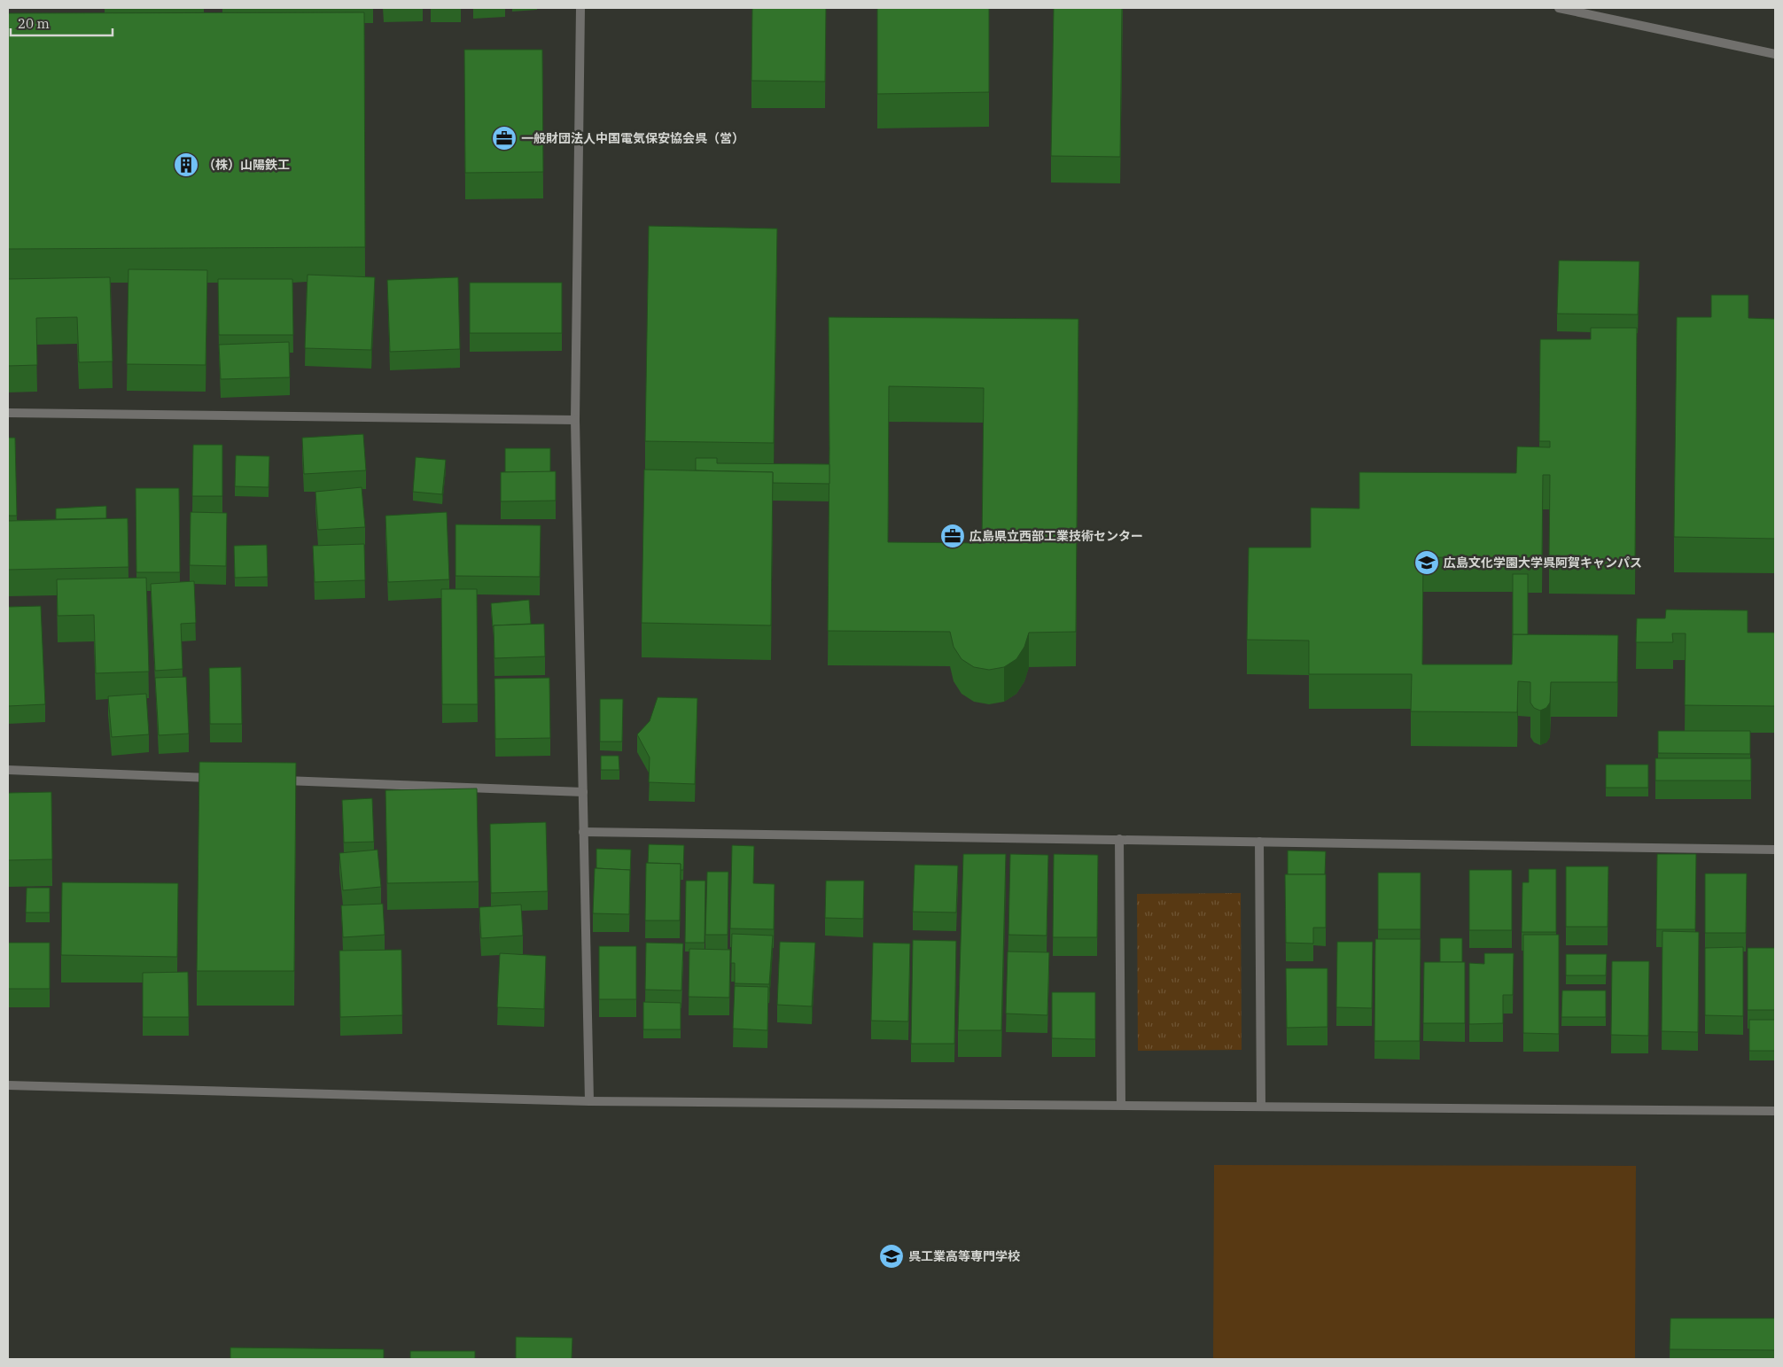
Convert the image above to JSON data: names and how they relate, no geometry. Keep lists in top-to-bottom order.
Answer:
{
  "places": {
    "office": ["一般財団法人中国電気保安協会呉（営）", "広島県立西部工業技術センター"],
    "building": ["（株）山陽鉄工"],
    "school or university": ["広島文化学園大学呉阿賀キャンパス", "呉工業高等専門学校"]
  },
  "scale_bar": "20 m"
}
